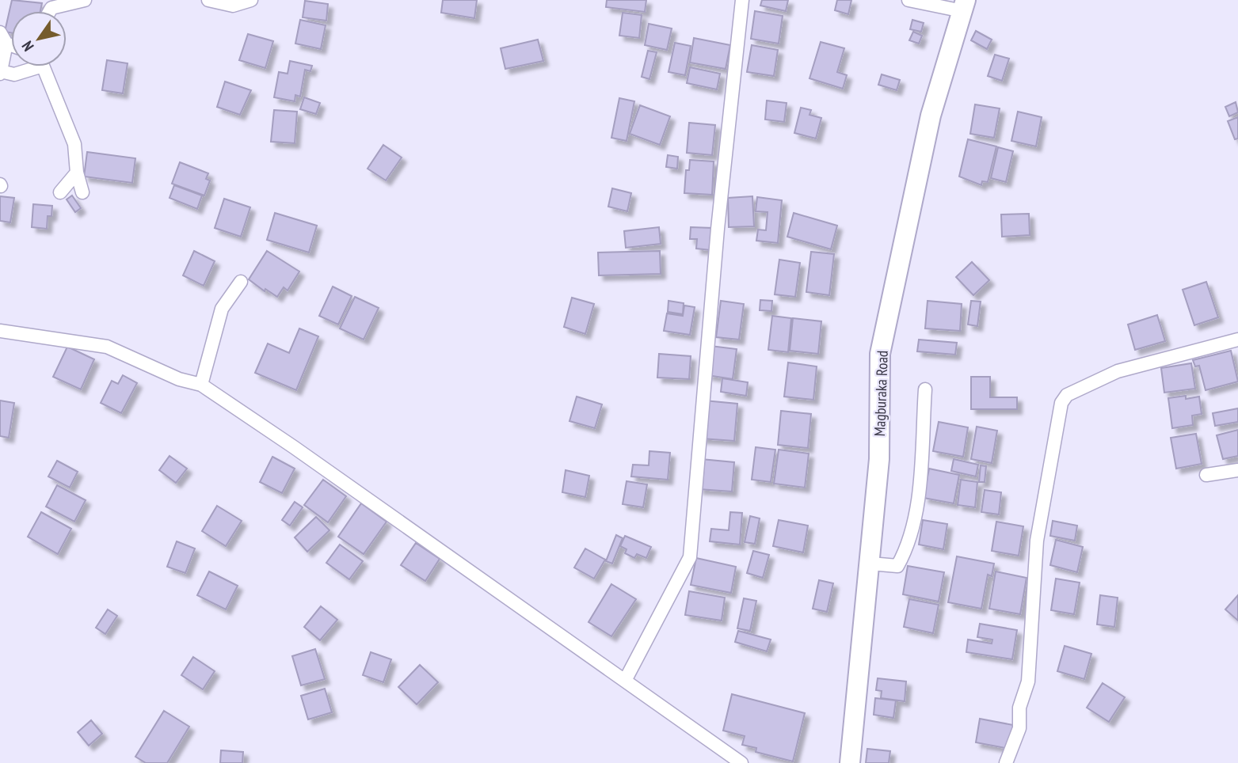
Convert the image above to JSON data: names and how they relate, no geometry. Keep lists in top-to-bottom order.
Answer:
{
  "streets": {
    "main road": ["Magburaka Road"]
  },
  "north": "bottom left"
}
